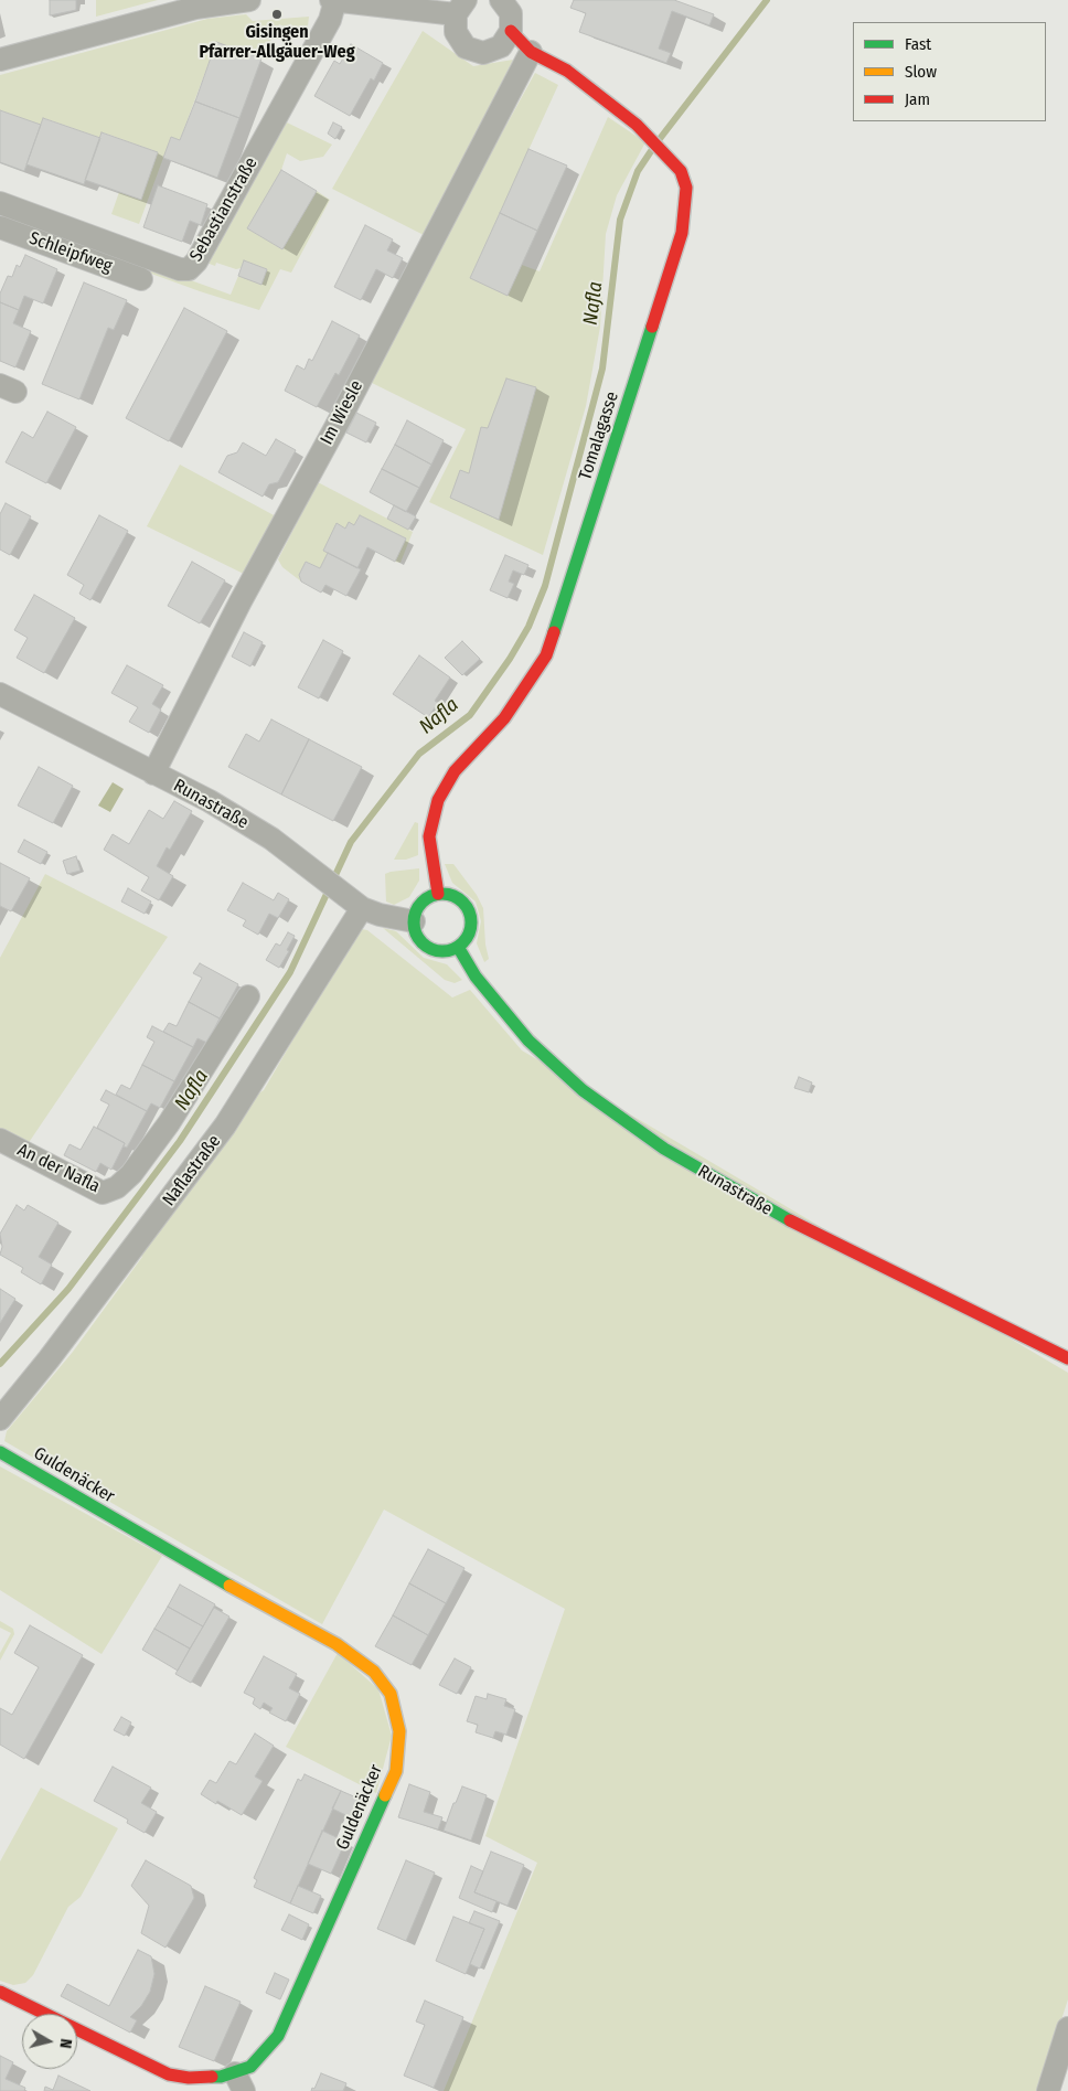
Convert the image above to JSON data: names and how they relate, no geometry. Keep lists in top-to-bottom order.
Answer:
{
  "streets": {
    "street": [
      "Sebastianstraße",
      "Schleipfweg",
      "Im Wiesle",
      "Tomalagasse",
      "Runastraße",
      "An der Nafla",
      "Naflastraße",
      "Guldenäcker"
    ]
  },
  "crossings": [
    ["Sebastianstraße", "Tomalagasse"],
    ["Im Wiesle", "Tomalagasse"],
    ["Im Wiesle", "Runastraße"],
    ["Tomalagasse", "Runastraße"],
    ["Runastraße", "Naflastraße"]
  ],
  "water": ["Nafla"],
  "places": ["Gisingen Pfarrer-Allgäuer-Weg"],
  "legend": ["Fast", "Slow", "Jam"],
  "north": "right"
}
